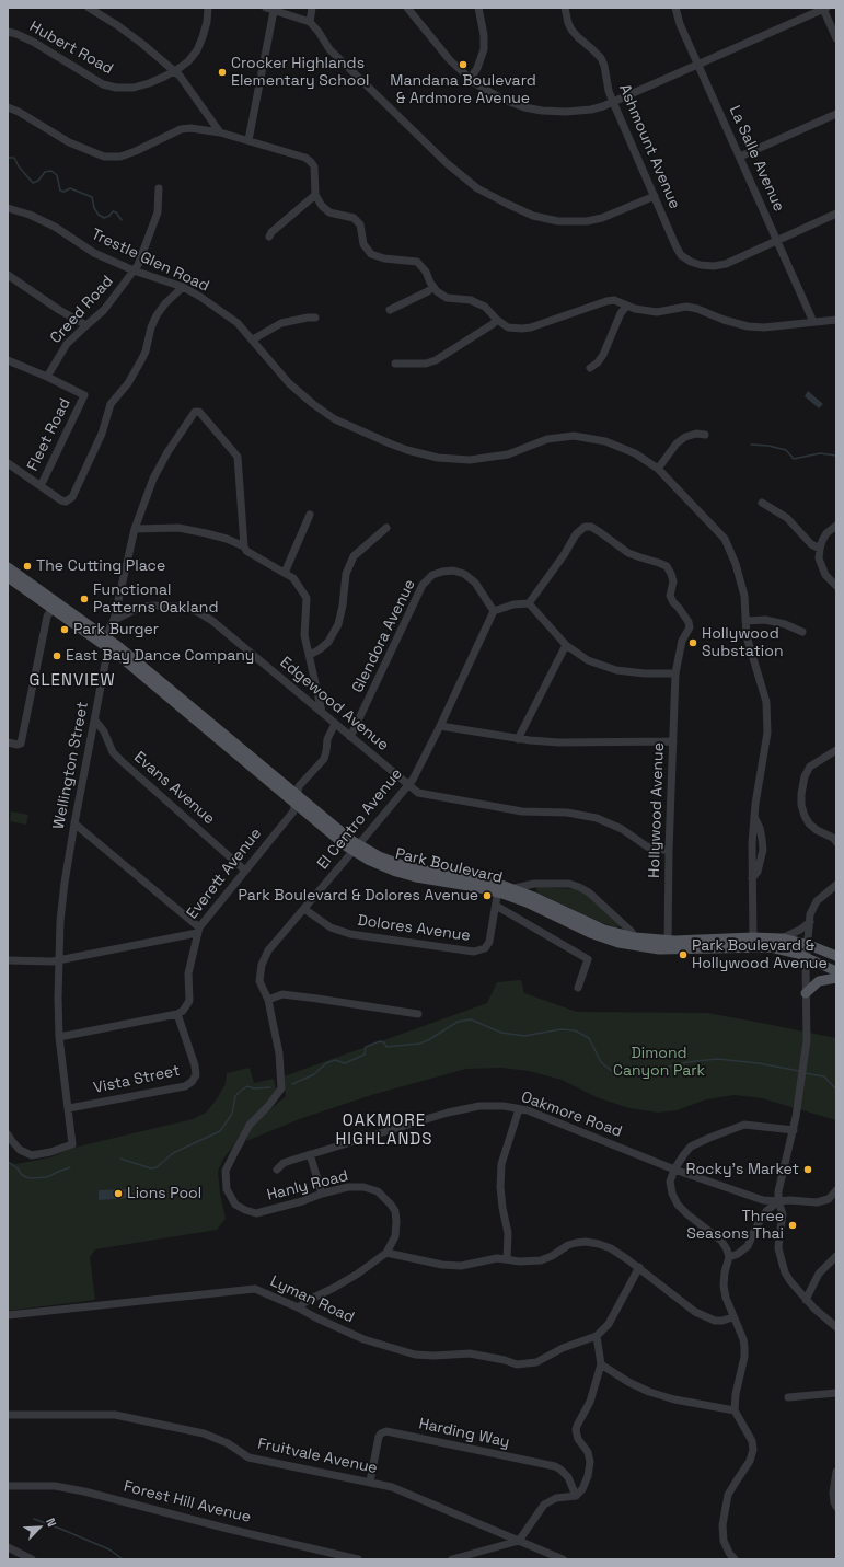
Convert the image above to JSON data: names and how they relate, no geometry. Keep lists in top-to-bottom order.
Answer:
{
  "streets": {
    "main road": ["Park Boulevard"],
    "street": [
      "Hubert Road",
      "Ashmount Avenue",
      "La Salle Avenue",
      "Trestle Glen Road",
      "Creed Road",
      "Fleet Road",
      "Glendora Avenue",
      "Edgewood Avenue",
      "Wellington Street",
      "Evans Avenue",
      "Hollywood Avenue",
      "El Centro Avenue",
      "Everett Avenue",
      "Dolores Avenue",
      "Vista Street",
      "Oakmore Road",
      "Hanly Road",
      "Lyman Road",
      "Harding Way",
      "Fruitvale Avenue",
      "Forest Hill Avenue"
    ]
  },
  "crossings": [
    ["Ashmount Avenue", "La Salle Avenue"],
    ["Trestle Glen Road", "Creed Road"],
    ["Trestle Glen Road", "Park Boulevard"],
    ["Creed Road", "Fleet Road"],
    ["Glendora Avenue", "Edgewood Avenue"],
    ["Glendora Avenue", "El Centro Avenue"],
    ["Edgewood Avenue", "Wellington Street"],
    ["Edgewood Avenue", "Hollywood Avenue"],
    ["Edgewood Avenue", "El Centro Avenue"],
    ["Edgewood Avenue", "Everett Avenue"],
    ["Wellington Street", "Evans Avenue"],
    ["Wellington Street", "Park Boulevard"],
    ["Wellington Street", "Vista Street"],
    ["Evans Avenue", "Everett Avenue"],
    ["Hollywood Avenue", "Park Boulevard"],
    ["El Centro Avenue", "Park Boulevard"],
    ["El Centro Avenue", "Dolores Avenue"],
    ["El Centro Avenue", "Hanly Road"],
    ["Park Boulevard", "Everett Avenue"],
    ["Park Boulevard", "Dolores Avenue"],
    ["Everett Avenue", "Vista Street"],
    ["Harding Way", "Fruitvale Avenue"]
  ],
  "districts": ["GLENVIEW", "OAKMORE HIGHLANDS"],
  "parks": ["Dimond Canyon Park"],
  "places": [
    "Mandana Boulevard & Ardmore Avenue",
    "Crocker Highlands Elementary School",
    "The Cutting Place",
    "Functional Patterns Oakland",
    "Park Burger",
    "Hollywood Substation",
    "East Bay Dance Company",
    "Park Boulevard & Dolores Avenue",
    "Park Boulevard & Hollywood Avenue",
    "Rocky's Market",
    "Lions Pool",
    "Three Seasons Thai"
  ],
  "north": "top right"
}
